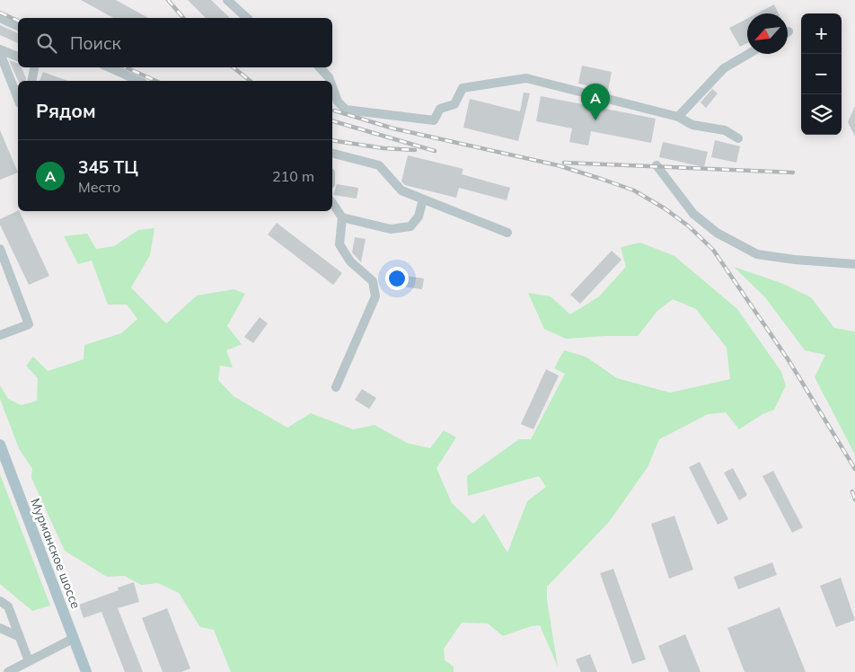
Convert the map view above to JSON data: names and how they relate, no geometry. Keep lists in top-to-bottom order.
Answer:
{
  "streets": {
    "main road": ["Мурманское шоссе"]
  },
  "north": "bottom left",
  "page": {
    "map_buttons": ["+", "−"],
    "search": "Поиск",
    "heading": "Рядом",
    "pins": "A",
    "list": [
      {
        "mark": "A",
        "name": "345 ТЦ",
        "note": "Место",
        "value": "210 m"
      }
    ]
  }
}
